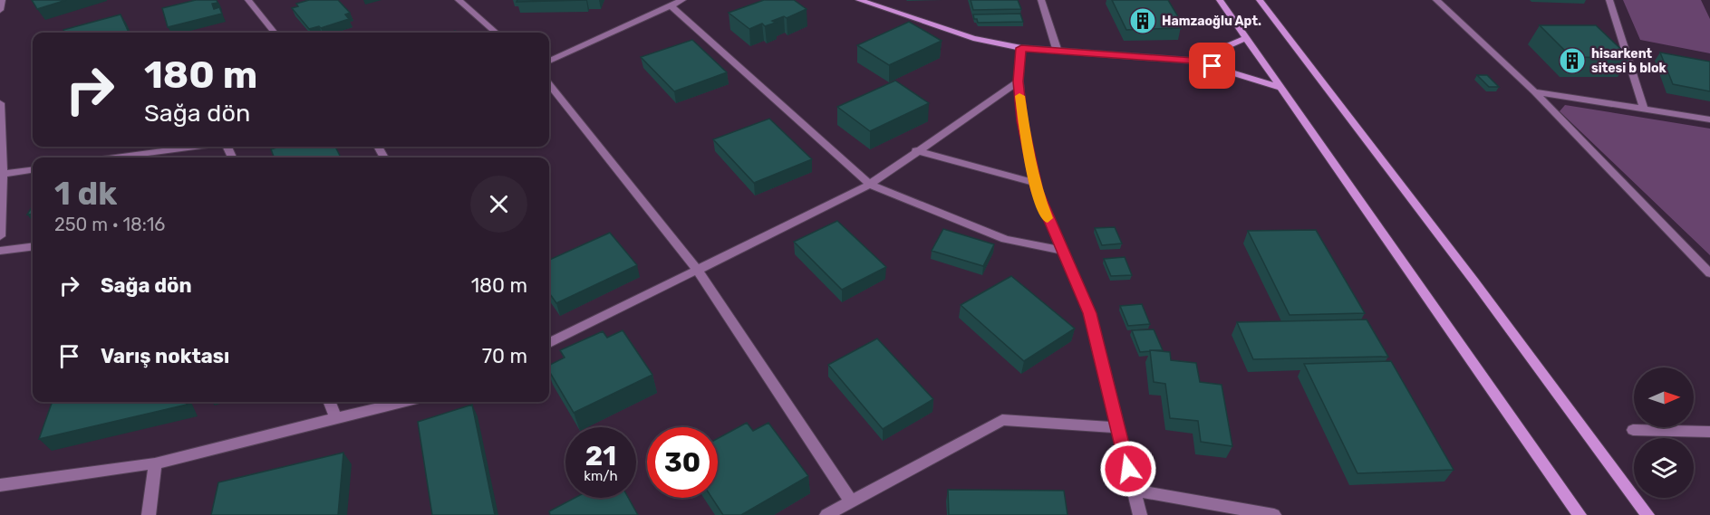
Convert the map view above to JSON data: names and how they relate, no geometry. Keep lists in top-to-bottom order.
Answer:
{
  "places": {
    "building": ["Hamzaoğlu Apt.", "hisarkent sitesi b blok"]
  },
  "north": "right",
  "page": {
    "turn": ["180 m", "Sağa dön"],
    "heading": ["1 dk", "250 m · 18:16"],
    "list": [
      {
        "name": "Sağa dön",
        "value": "180 m"
      },
      {
        "name": "Varış noktası",
        "value": "70 m"
      }
    ],
    "speed": "21 km/h",
    "limit": "30"
  }
}
